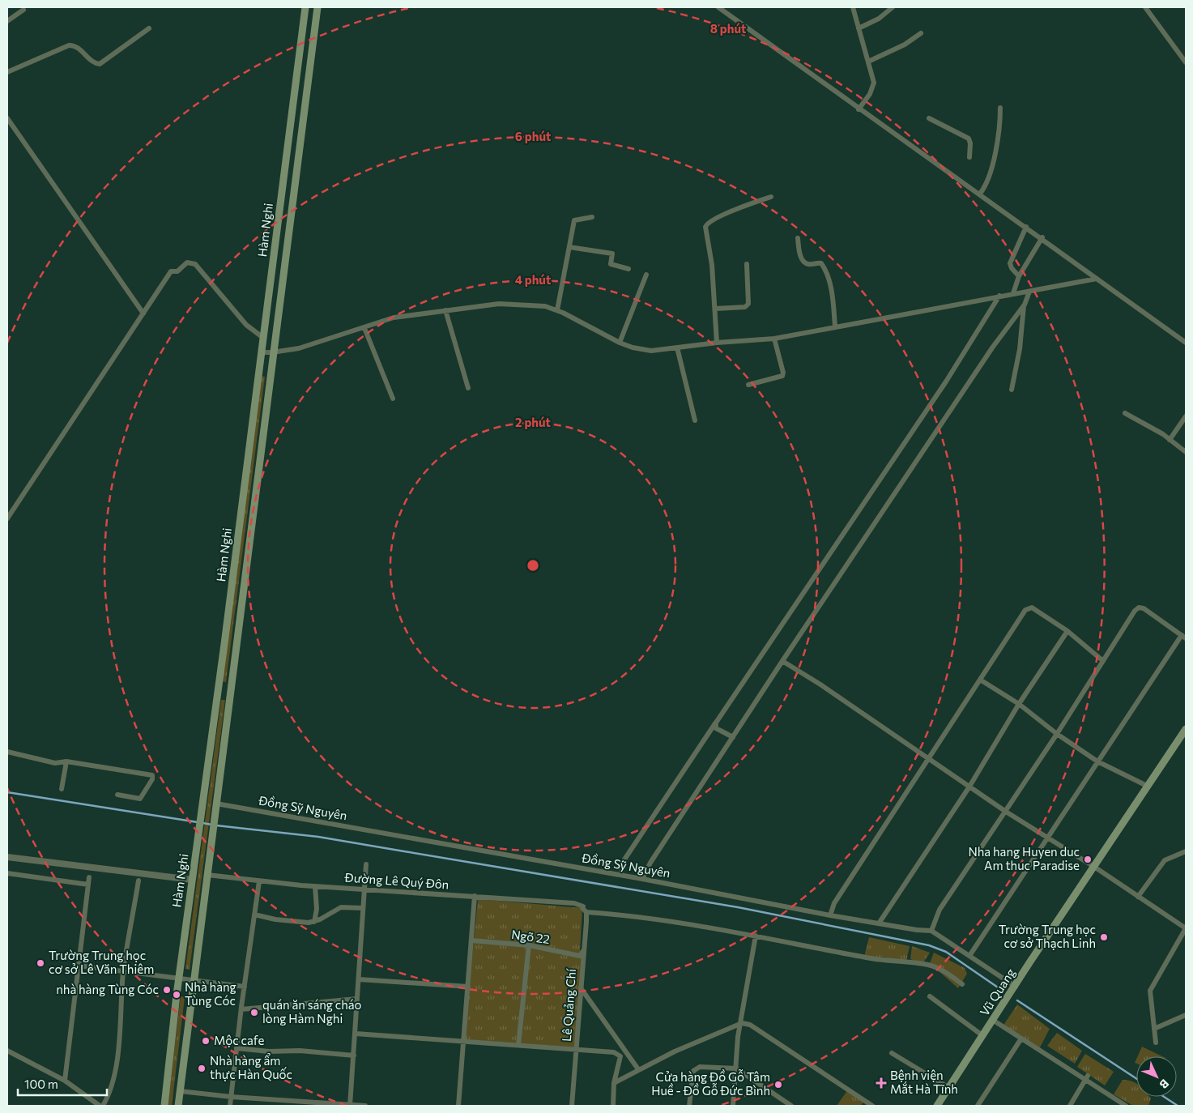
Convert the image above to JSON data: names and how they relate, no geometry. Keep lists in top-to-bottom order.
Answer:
{
  "streets": {
    "main road": ["Hàm Nghi", "Vũ Quang"],
    "street": [
      "Đồng Sỹ Nguyên",
      "Đường Lê Quý Đôn",
      "Ngõ 22",
      "Lê Quảng Chí"
    ]
  },
  "crossings": [
    ["Hàm Nghi", "Đồng Sỹ Nguyên"],
    ["Hàm Nghi", "Đường Lê Quý Đôn"],
    ["Đồng Sỹ Nguyên", "Vũ Quang"],
    ["Đường Lê Quý Đôn", "Lê Quảng Chí"],
    ["Ngõ 22", "Lê Quảng Chí"]
  ],
  "places": {
    "other": [
      "Nha hang Huyen duc Am thuc Paradise",
      "Trường Trung học cơ sở Thạch Linh",
      "Trường Trung học cơ sở Lê Văn Thiêm",
      "nhà hàng Tùng Cóc",
      "Nhà hàng Tùng Cóc",
      "quán ăn sáng cháo lòng Hàm Nghi",
      "Mộc cafe",
      "Nhà hàng ẩm thực Hàn Quốc",
      "Cửa hàng Đồ Gỗ Tâm Huề - Đồ Gỗ Đức Bình"
    ],
    "health": ["Bệnh viện Mắt Hà Tĩnh"]
  },
  "scale_bar": "100 m",
  "north": "bottom right",
  "rings": [
    "8 phút",
    "6 phút",
    "4 phút",
    "2 phút"
  ]
}
